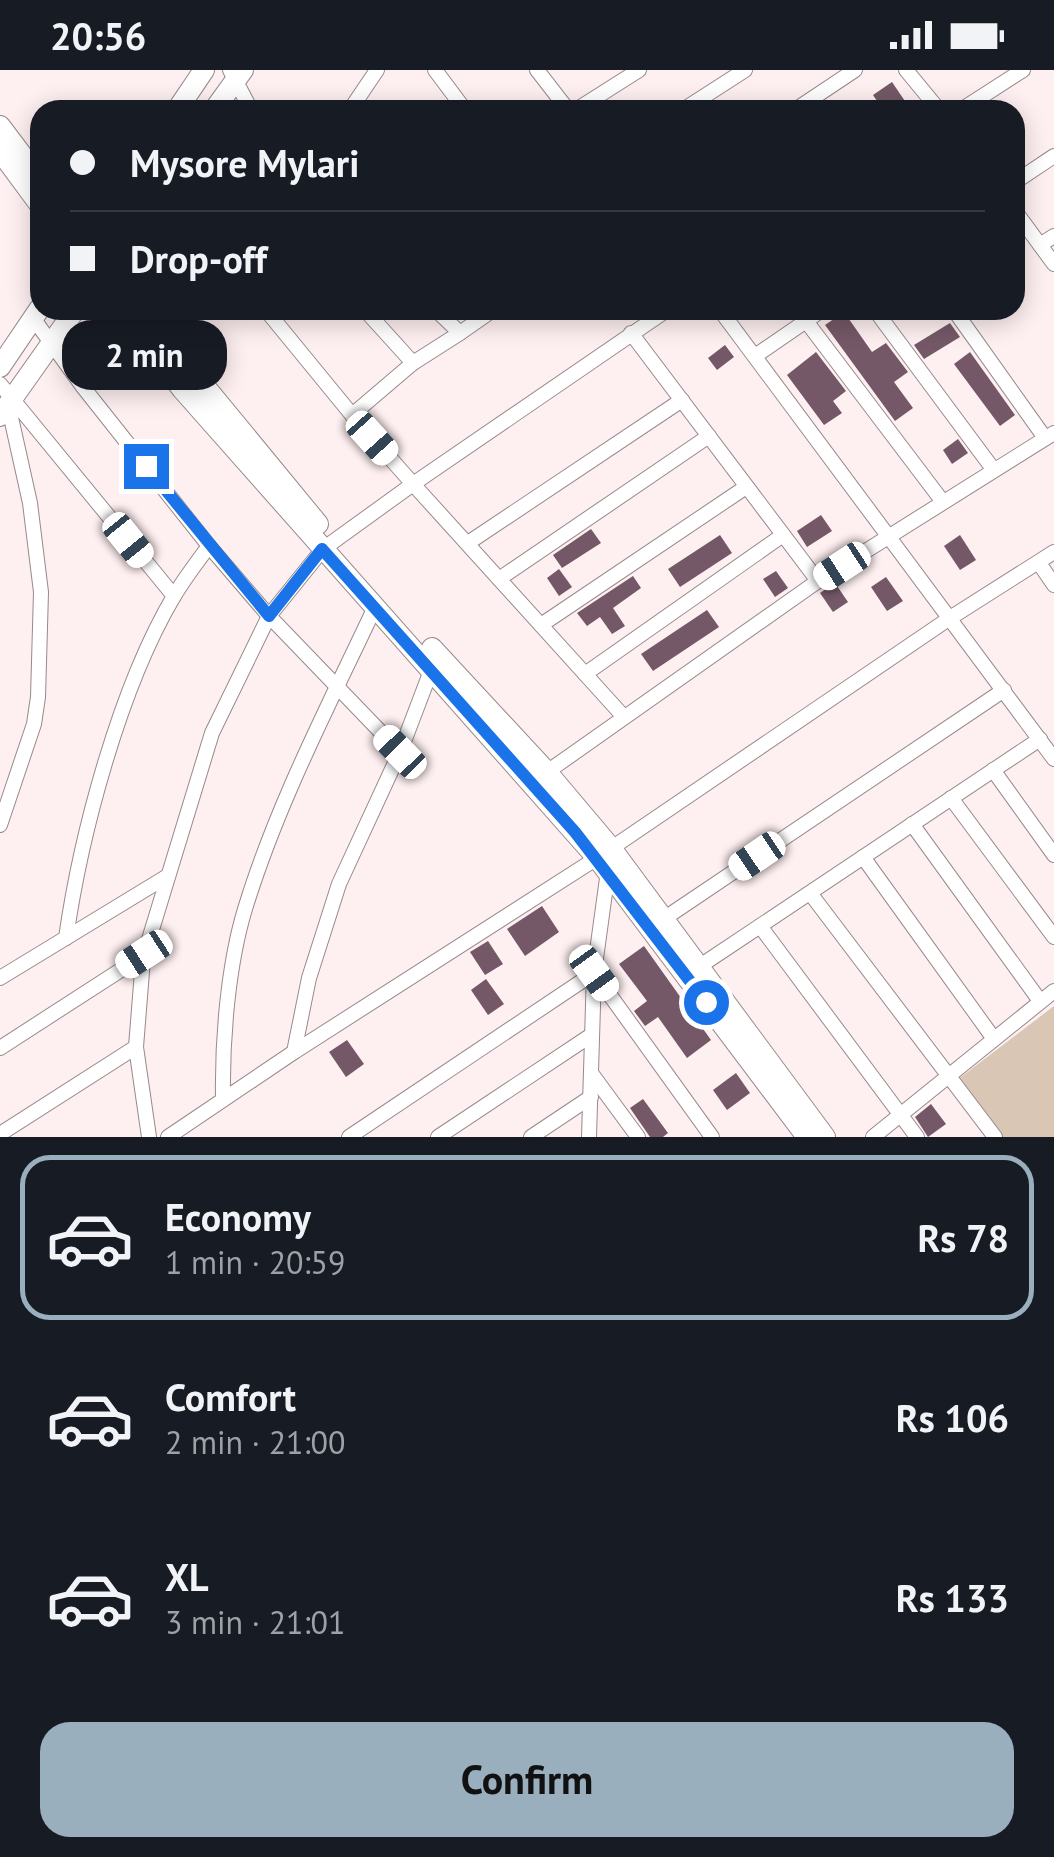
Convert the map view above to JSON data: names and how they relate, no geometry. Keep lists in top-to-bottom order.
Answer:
{
  "page": {
    "status": "20:56",
    "banner": ["Mysore Mylari", "Drop-off"],
    "bubble": "2 min",
    "list": [
      {
        "name": "Economy",
        "note": "1 min · 20:59",
        "value": "Rs 78"
      },
      {
        "name": "Comfort",
        "note": "2 min · 21:00",
        "value": "Rs 106"
      },
      {
        "name": "XL",
        "note": "3 min · 21:01",
        "value": "Rs 133"
      }
    ],
    "buttons": "Confirm"
  }
}
